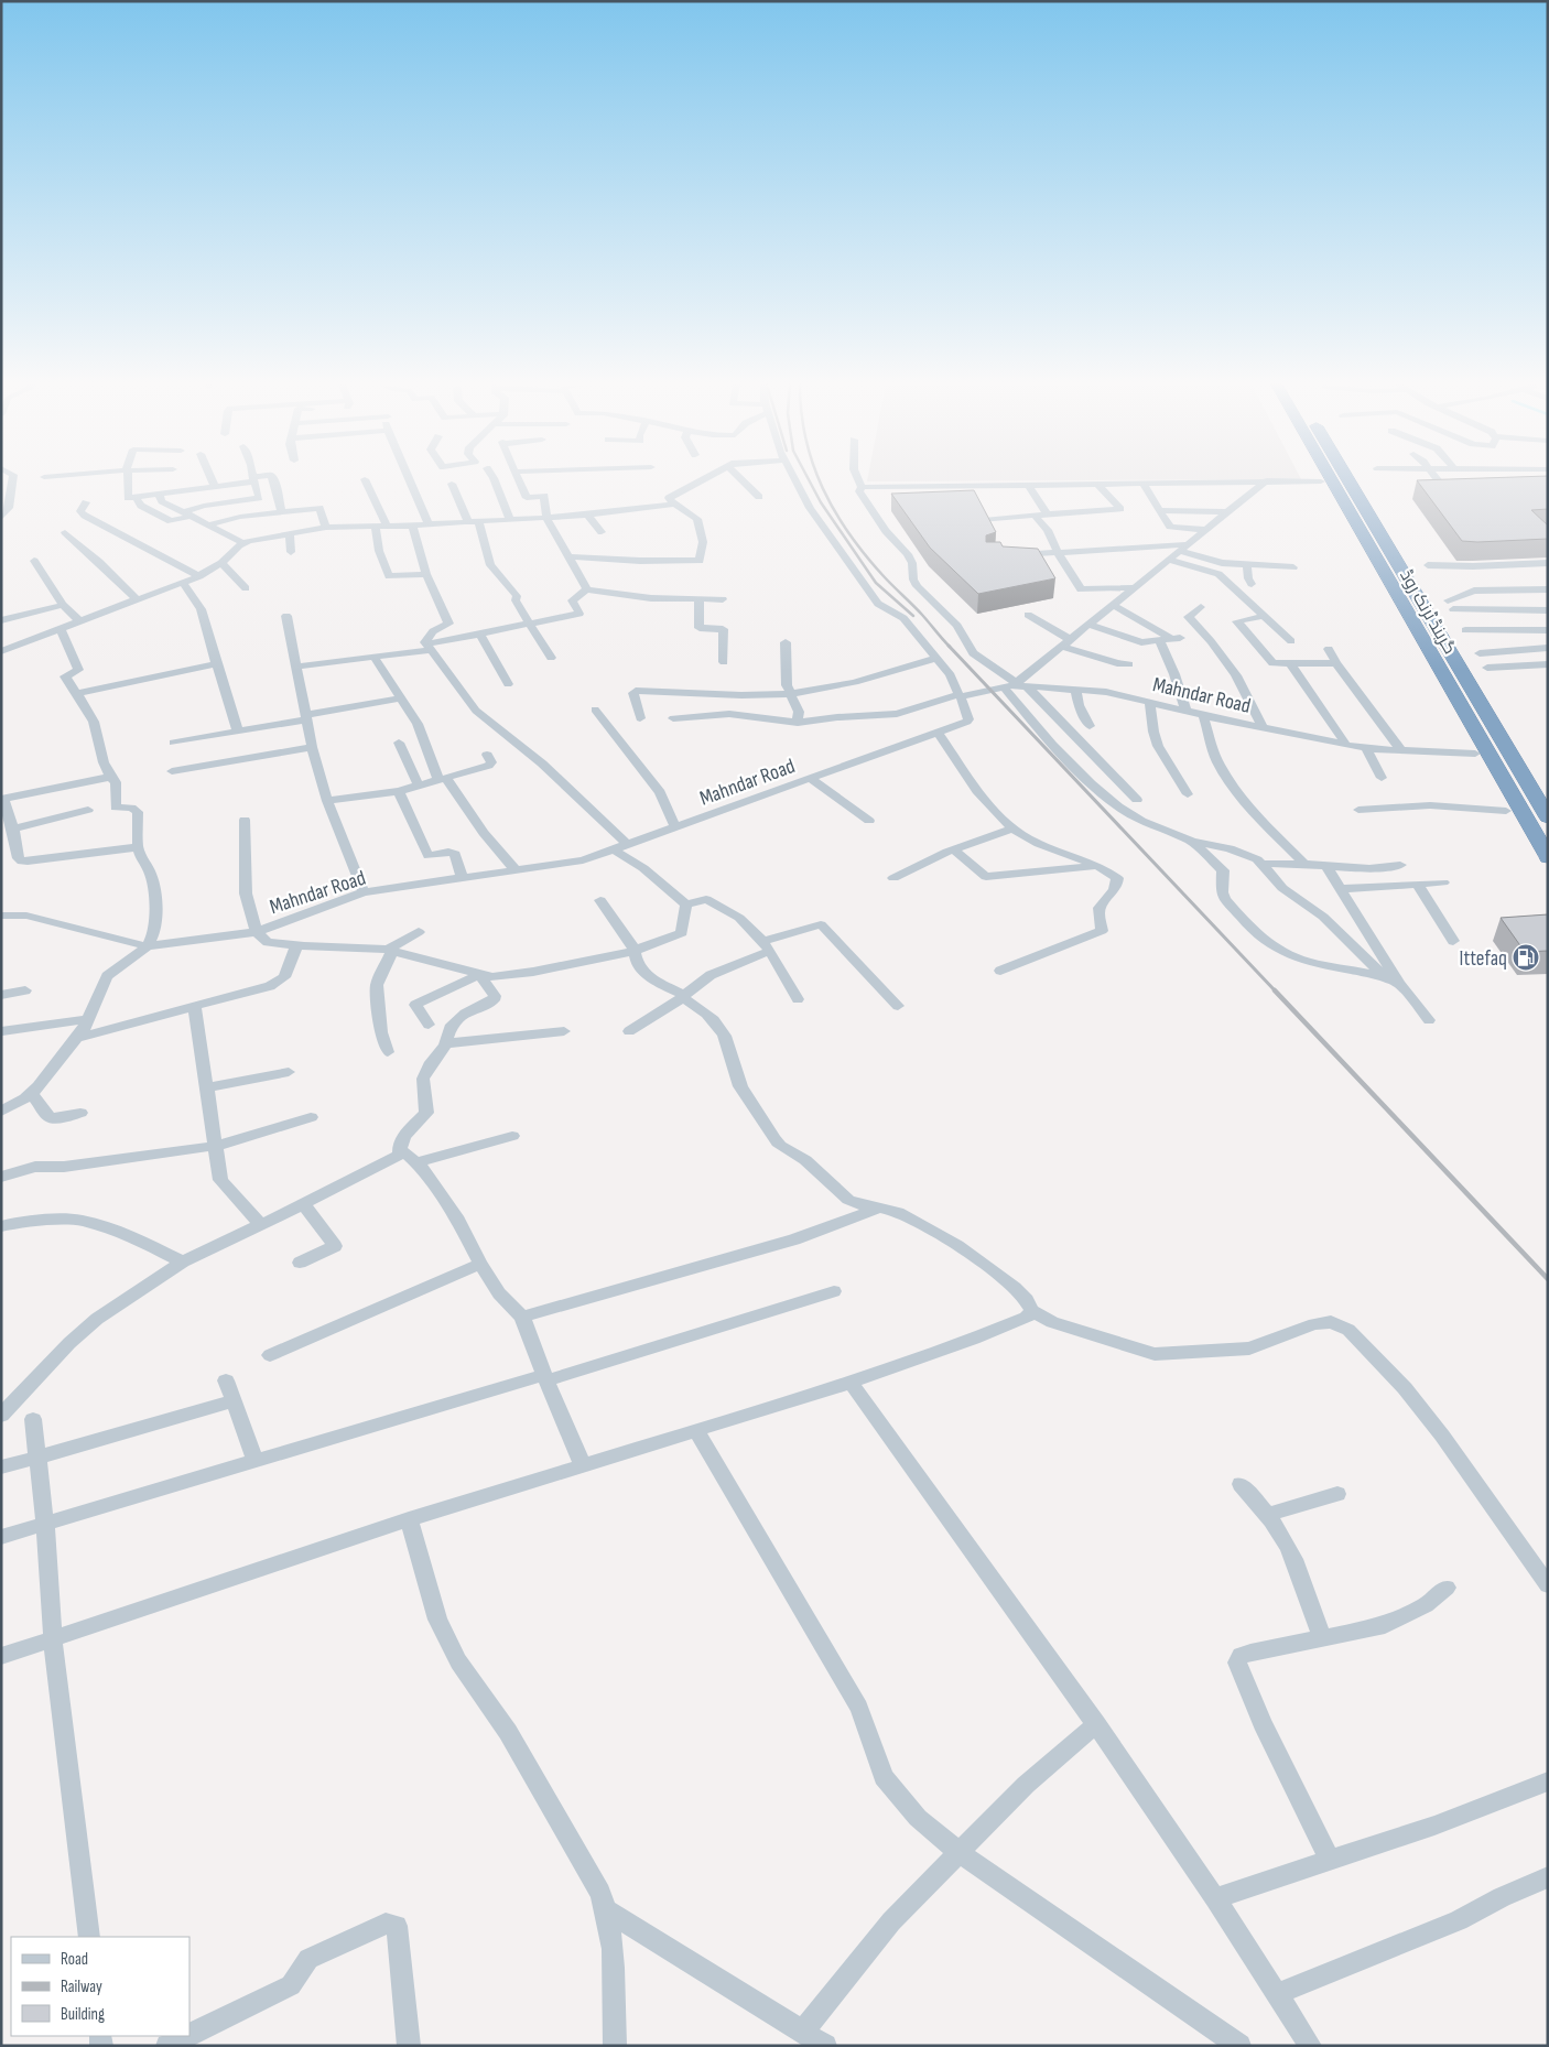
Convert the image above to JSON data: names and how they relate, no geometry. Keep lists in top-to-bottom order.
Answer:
{
  "streets": {
    "highway": ["گرینڈ ٹرنک روڈ"],
    "street": ["Mahndar Road"]
  },
  "places": {
    "fuel station": ["Ittefaq"]
  },
  "legend": ["Road", "Railway", "Building"]
}
